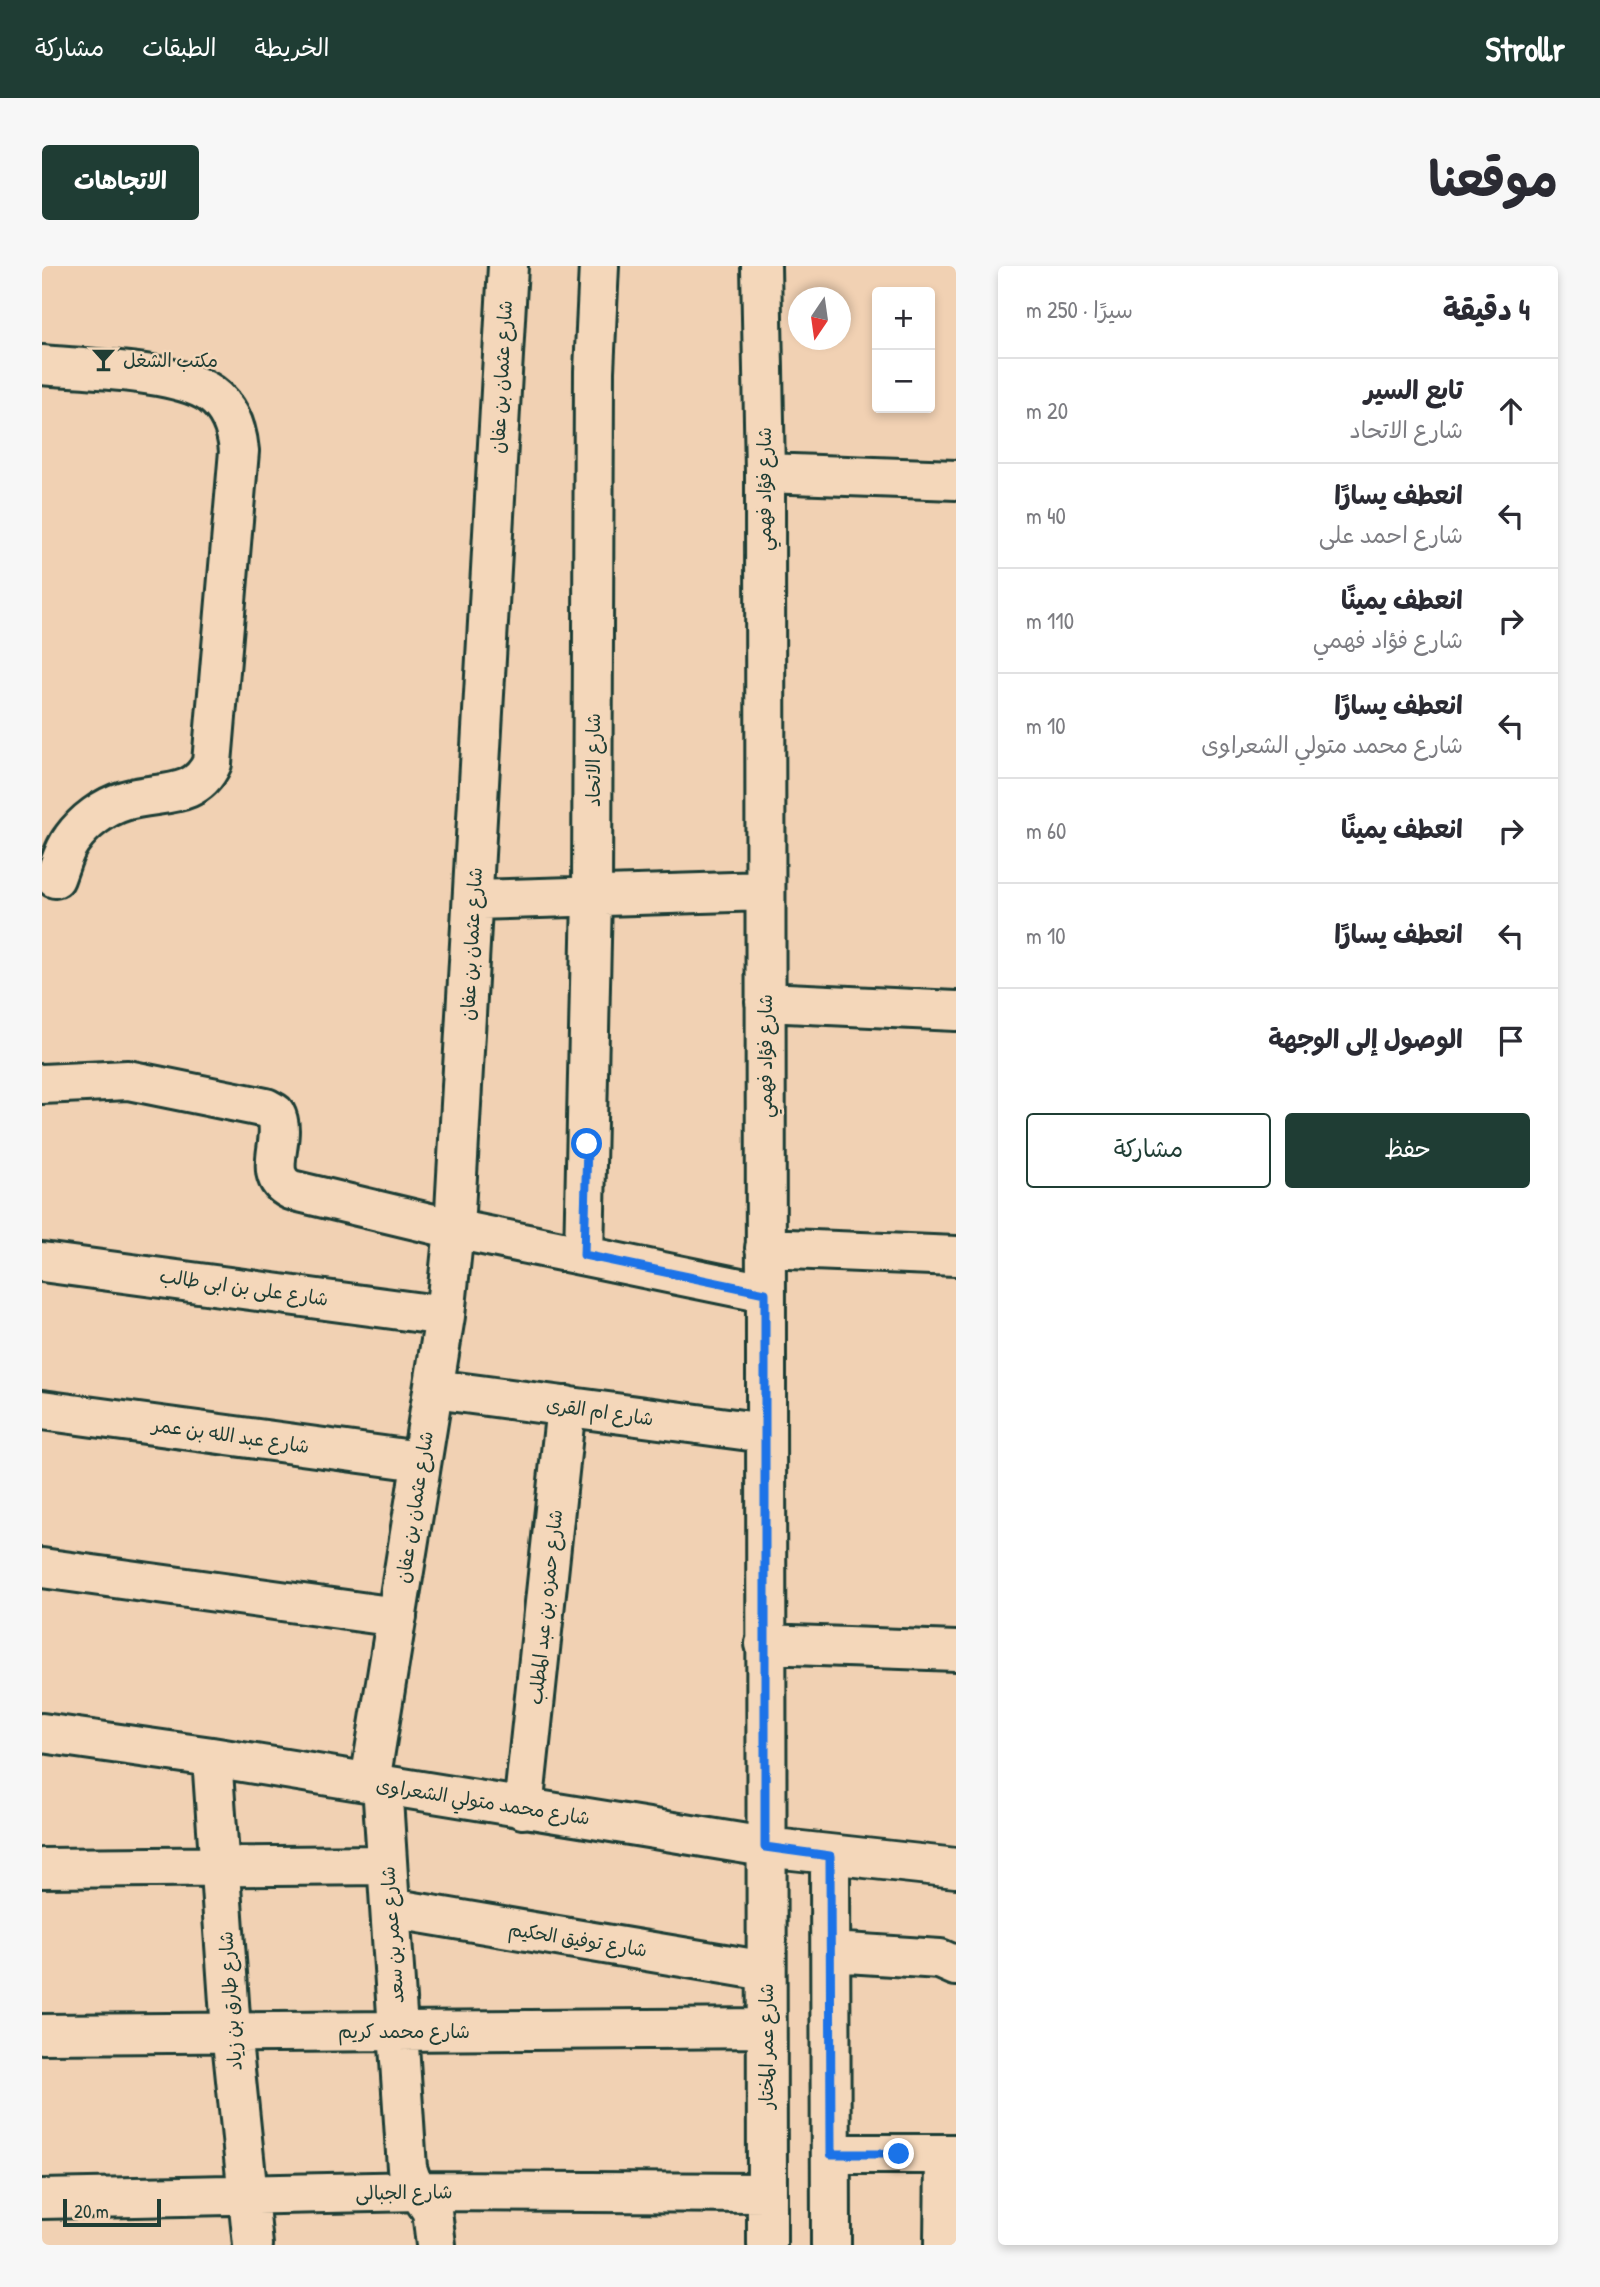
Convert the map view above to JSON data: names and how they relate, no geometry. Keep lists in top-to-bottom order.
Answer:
{
  "streets": {
    "street": [
      "شارع عثمان بن عفان",
      "شارع فؤاد فهمي",
      "شارع الاتحاد",
      "شارع على بن ابى طالب",
      "شارع ام القرى",
      "شارع عبد الله بن عمر",
      "شارع حمزه بن عبد المطلب",
      "شارع محمد متولي الشعراوى",
      "شارع عمر بن سعد",
      "شارع توفيق الحكيم",
      "شارع طارق بن زياد",
      "شارع محمد كريم",
      "شارع عمر المختار",
      "شارع الجبالى"
    ]
  },
  "crossings": [
    ["شارع عثمان بن عفان", "شارع على بن ابى طالب"],
    ["شارع عثمان بن عفان", "شارع ام القرى"],
    ["شارع عثمان بن عفان", "شارع عبد الله بن عمر"],
    ["شارع عثمان بن عفان", "شارع محمد متولي الشعراوى"],
    ["شارع عثمان بن عفان", "شارع عمر بن سعد"],
    ["شارع فؤاد فهمي", "شارع ام القرى"],
    ["شارع فؤاد فهمي", "شارع محمد متولي الشعراوى"],
    ["شارع فؤاد فهمي", "شارع عمر المختار"],
    ["شارع ام القرى", "شارع حمزه بن عبد المطلب"],
    ["شارع حمزه بن عبد المطلب", "شارع محمد متولي الشعراوى"],
    ["شارع محمد متولي الشعراوى", "شارع عمر بن سعد"],
    ["شارع محمد متولي الشعراوى", "شارع طارق بن زياد"],
    ["شارع محمد متولي الشعراوى", "شارع عمر المختار"],
    ["شارع عمر بن سعد", "شارع توفيق الحكيم"],
    ["شارع عمر بن سعد", "شارع محمد كريم"],
    ["شارع عمر بن سعد", "شارع الجبالى"],
    ["شارع توفيق الحكيم", "شارع عمر المختار"],
    ["شارع طارق بن زياد", "شارع محمد كريم"],
    ["شارع طارق بن زياد", "شارع الجبالى"],
    ["شارع محمد كريم", "شارع عمر المختار"],
    ["شارع عمر المختار", "شارع الجبالى"]
  ],
  "places": {
    "bar": ["مكتب الشغل"]
  },
  "scale_bar": "20 m",
  "north": "bottom",
  "page": {
    "header": "Strollr",
    "nav": ["الخريطة", "الطبقات", "مشاركة"],
    "title": "موقعنا",
    "buttons": [
      "الاتجاهات",
      ["حفظ", "مشاركة"]
    ],
    "heading": ["4 دقيقة", "سيرًا · 250 m"],
    "map_buttons": ["+", "−"],
    "list": [
      ["تابع السير", "شارع الاتحاد", "20 m"],
      ["انعطف يسارًا", "شارع احمد على", "40 m"],
      ["انعطف يمينًا", "شارع فؤاد فهمي", "110 m"],
      ["انعطف يسارًا", "شارع محمد متولي الشعراوى", "10 m"],
      ["انعطف يمينًا", "60 m"],
      ["انعطف يسارًا", "10 m"],
      "الوصول إلى الوجهة"
    ],
    "scale": "20 m"
  }
}
